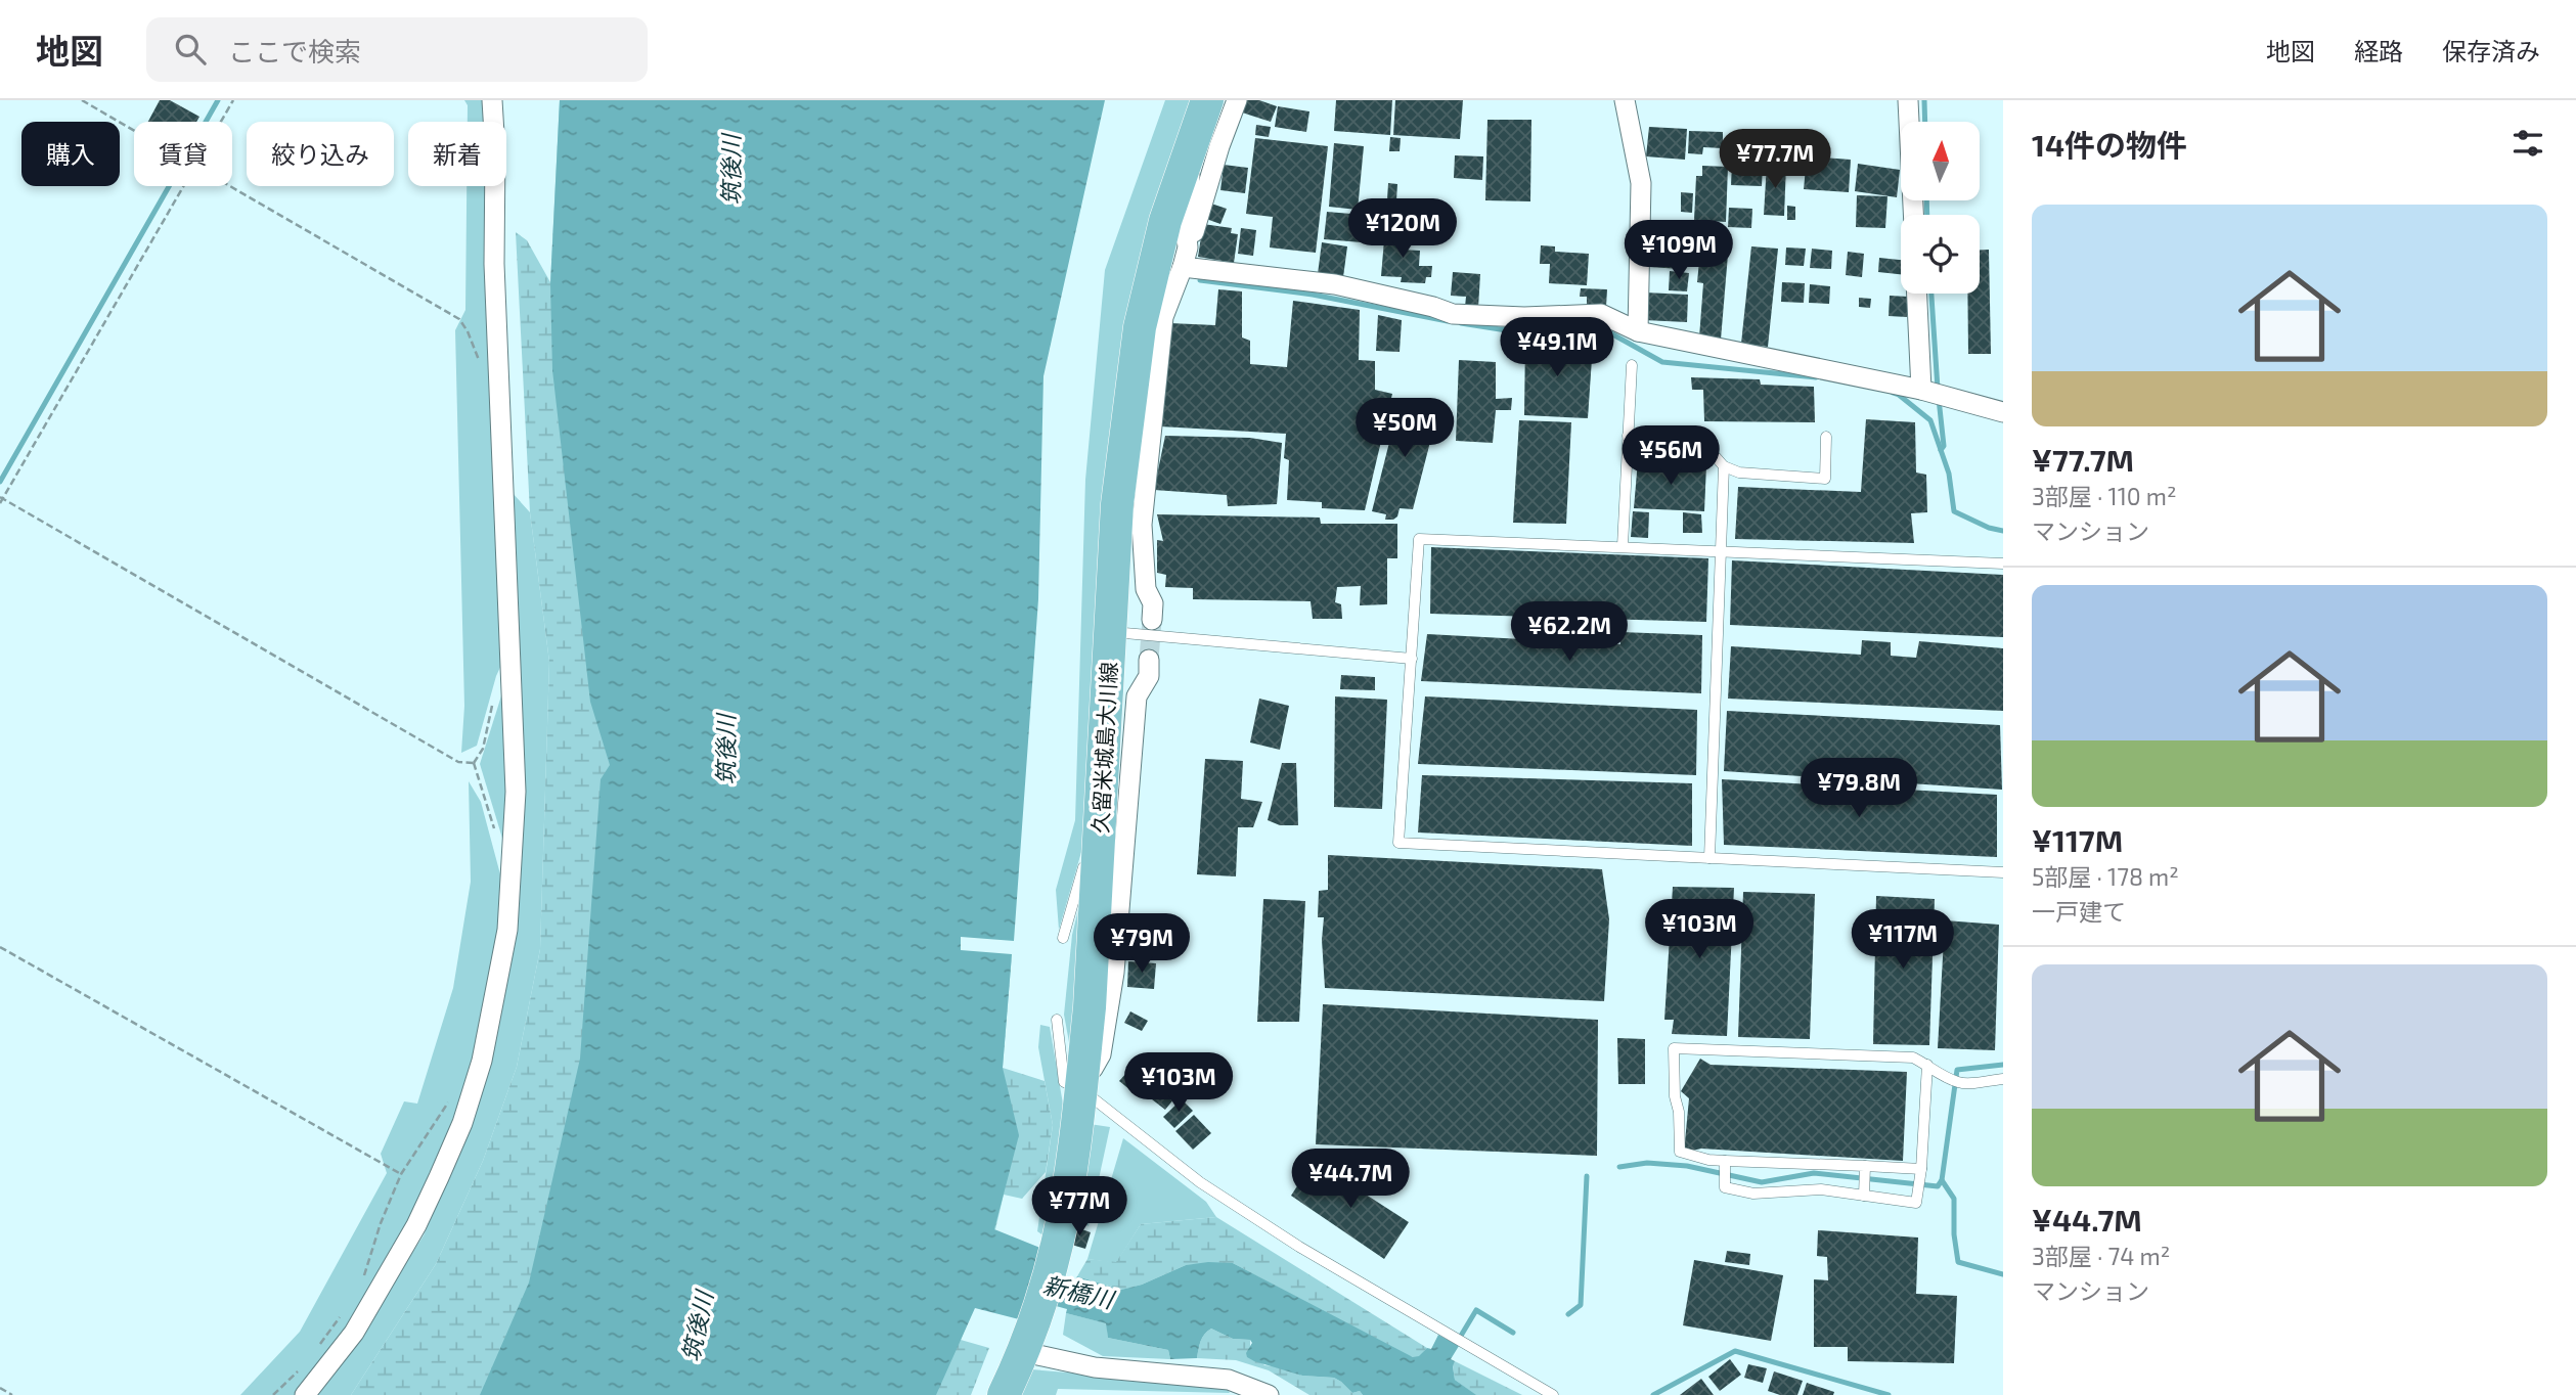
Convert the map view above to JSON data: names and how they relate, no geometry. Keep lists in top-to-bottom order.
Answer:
{
  "streets": {
    "main road": ["久留米城島大川線"]
  },
  "water": ["筑後川", "新橋川"],
  "north": "top",
  "page": {
    "header": "地図",
    "search": "ここで検索",
    "nav": ["地図", "経路", "保存済み"],
    "heading": "14件の物件",
    "chip": [
      "購入",
      "賃貸",
      "絞り込み",
      "新着"
    ],
    "price": [
      "¥77.7M",
      "¥120M",
      "¥109M",
      "¥49.1M",
      "¥50M",
      "¥56M",
      "¥62.2M",
      "¥79.8M",
      "¥103M",
      "¥117M",
      "¥79M",
      "¥103M",
      "¥44.7M",
      "¥77M"
    ],
    "list": [
      {
        "name": "¥77.7M",
        "note": "3部屋 · 110 m² · マンション"
      },
      {
        "name": "¥117M",
        "note": "5部屋 · 178 m² · 一戸建て"
      },
      {
        "name": "¥44.7M",
        "note": "3部屋 · 74 m² · マンション"
      }
    ]
  }
}
